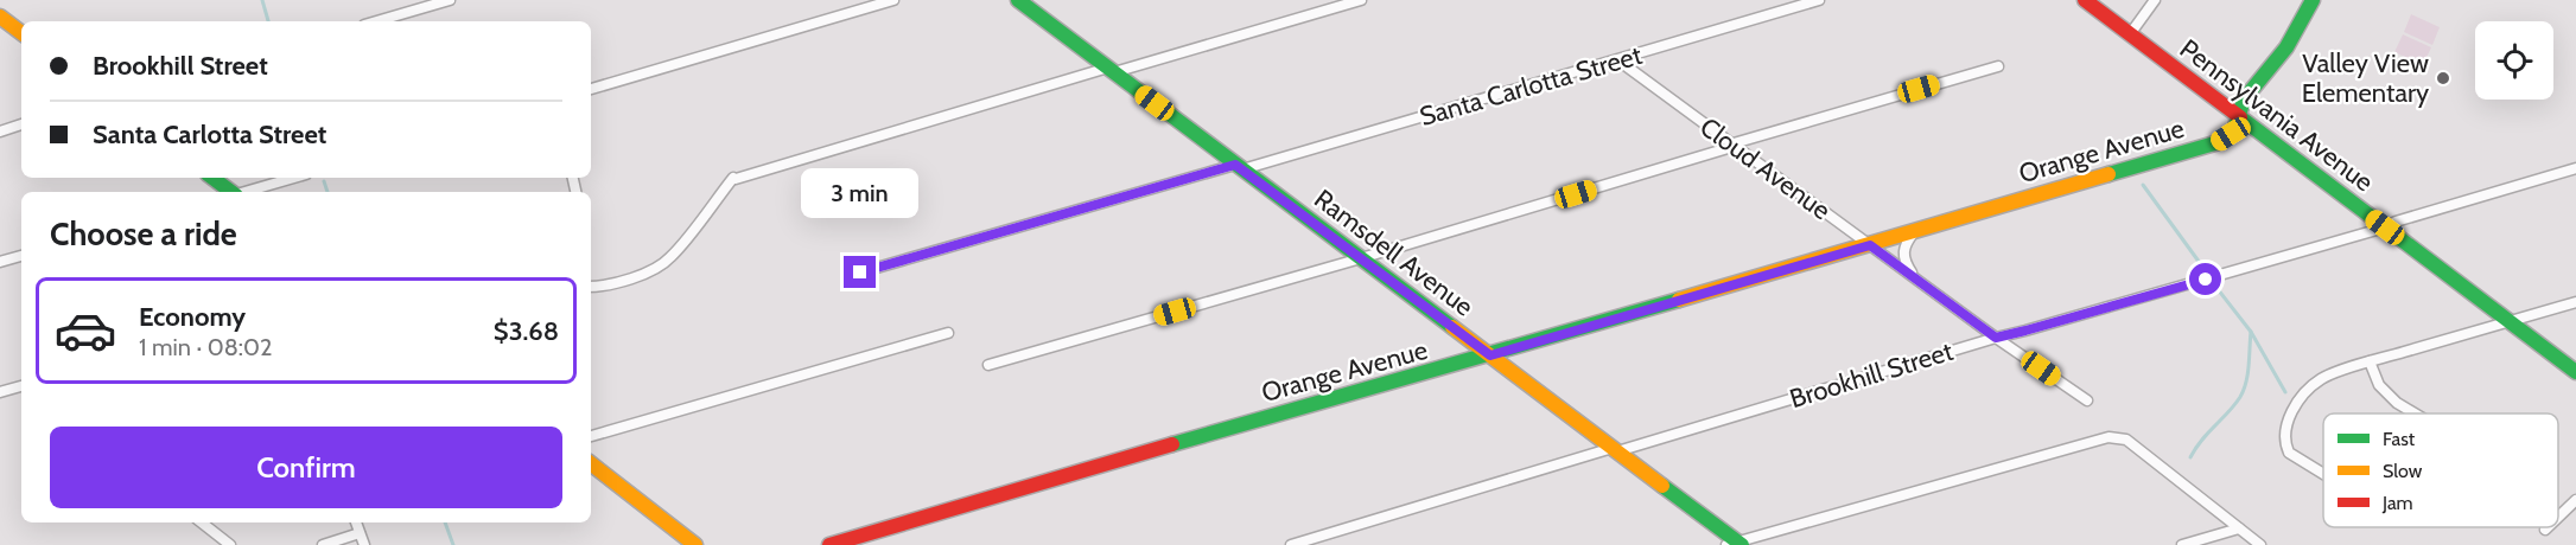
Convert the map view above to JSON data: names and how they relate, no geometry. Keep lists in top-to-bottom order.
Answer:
{
  "streets": {
    "street": [
      "Santa Carlotta Street",
      "Pennsylvania Avenue",
      "Orange Avenue",
      "Cloud Avenue",
      "Ramsdell Avenue",
      "Brookhill Street"
    ]
  },
  "crossings": [
    ["Santa Carlotta Street", "Cloud Avenue"],
    ["Santa Carlotta Street", "Ramsdell Avenue"],
    ["Pennsylvania Avenue", "Orange Avenue"],
    ["Pennsylvania Avenue", "Brookhill Street"],
    ["Orange Avenue", "Cloud Avenue"],
    ["Orange Avenue", "Ramsdell Avenue"],
    ["Cloud Avenue", "Brookhill Street"],
    ["Ramsdell Avenue", "Brookhill Street"]
  ],
  "places": ["Valley View Elementary"],
  "legend": ["Fast", "Slow", "Jam"],
  "page": {
    "banner": ["Brookhill Street", "Santa Carlotta Street"],
    "bubble": "3 min",
    "heading": "Choose a ride",
    "list": [
      {
        "name": "Economy",
        "note": "1 min · 08:02",
        "value": "$3.68"
      }
    ],
    "buttons": "Confirm"
  }
}
